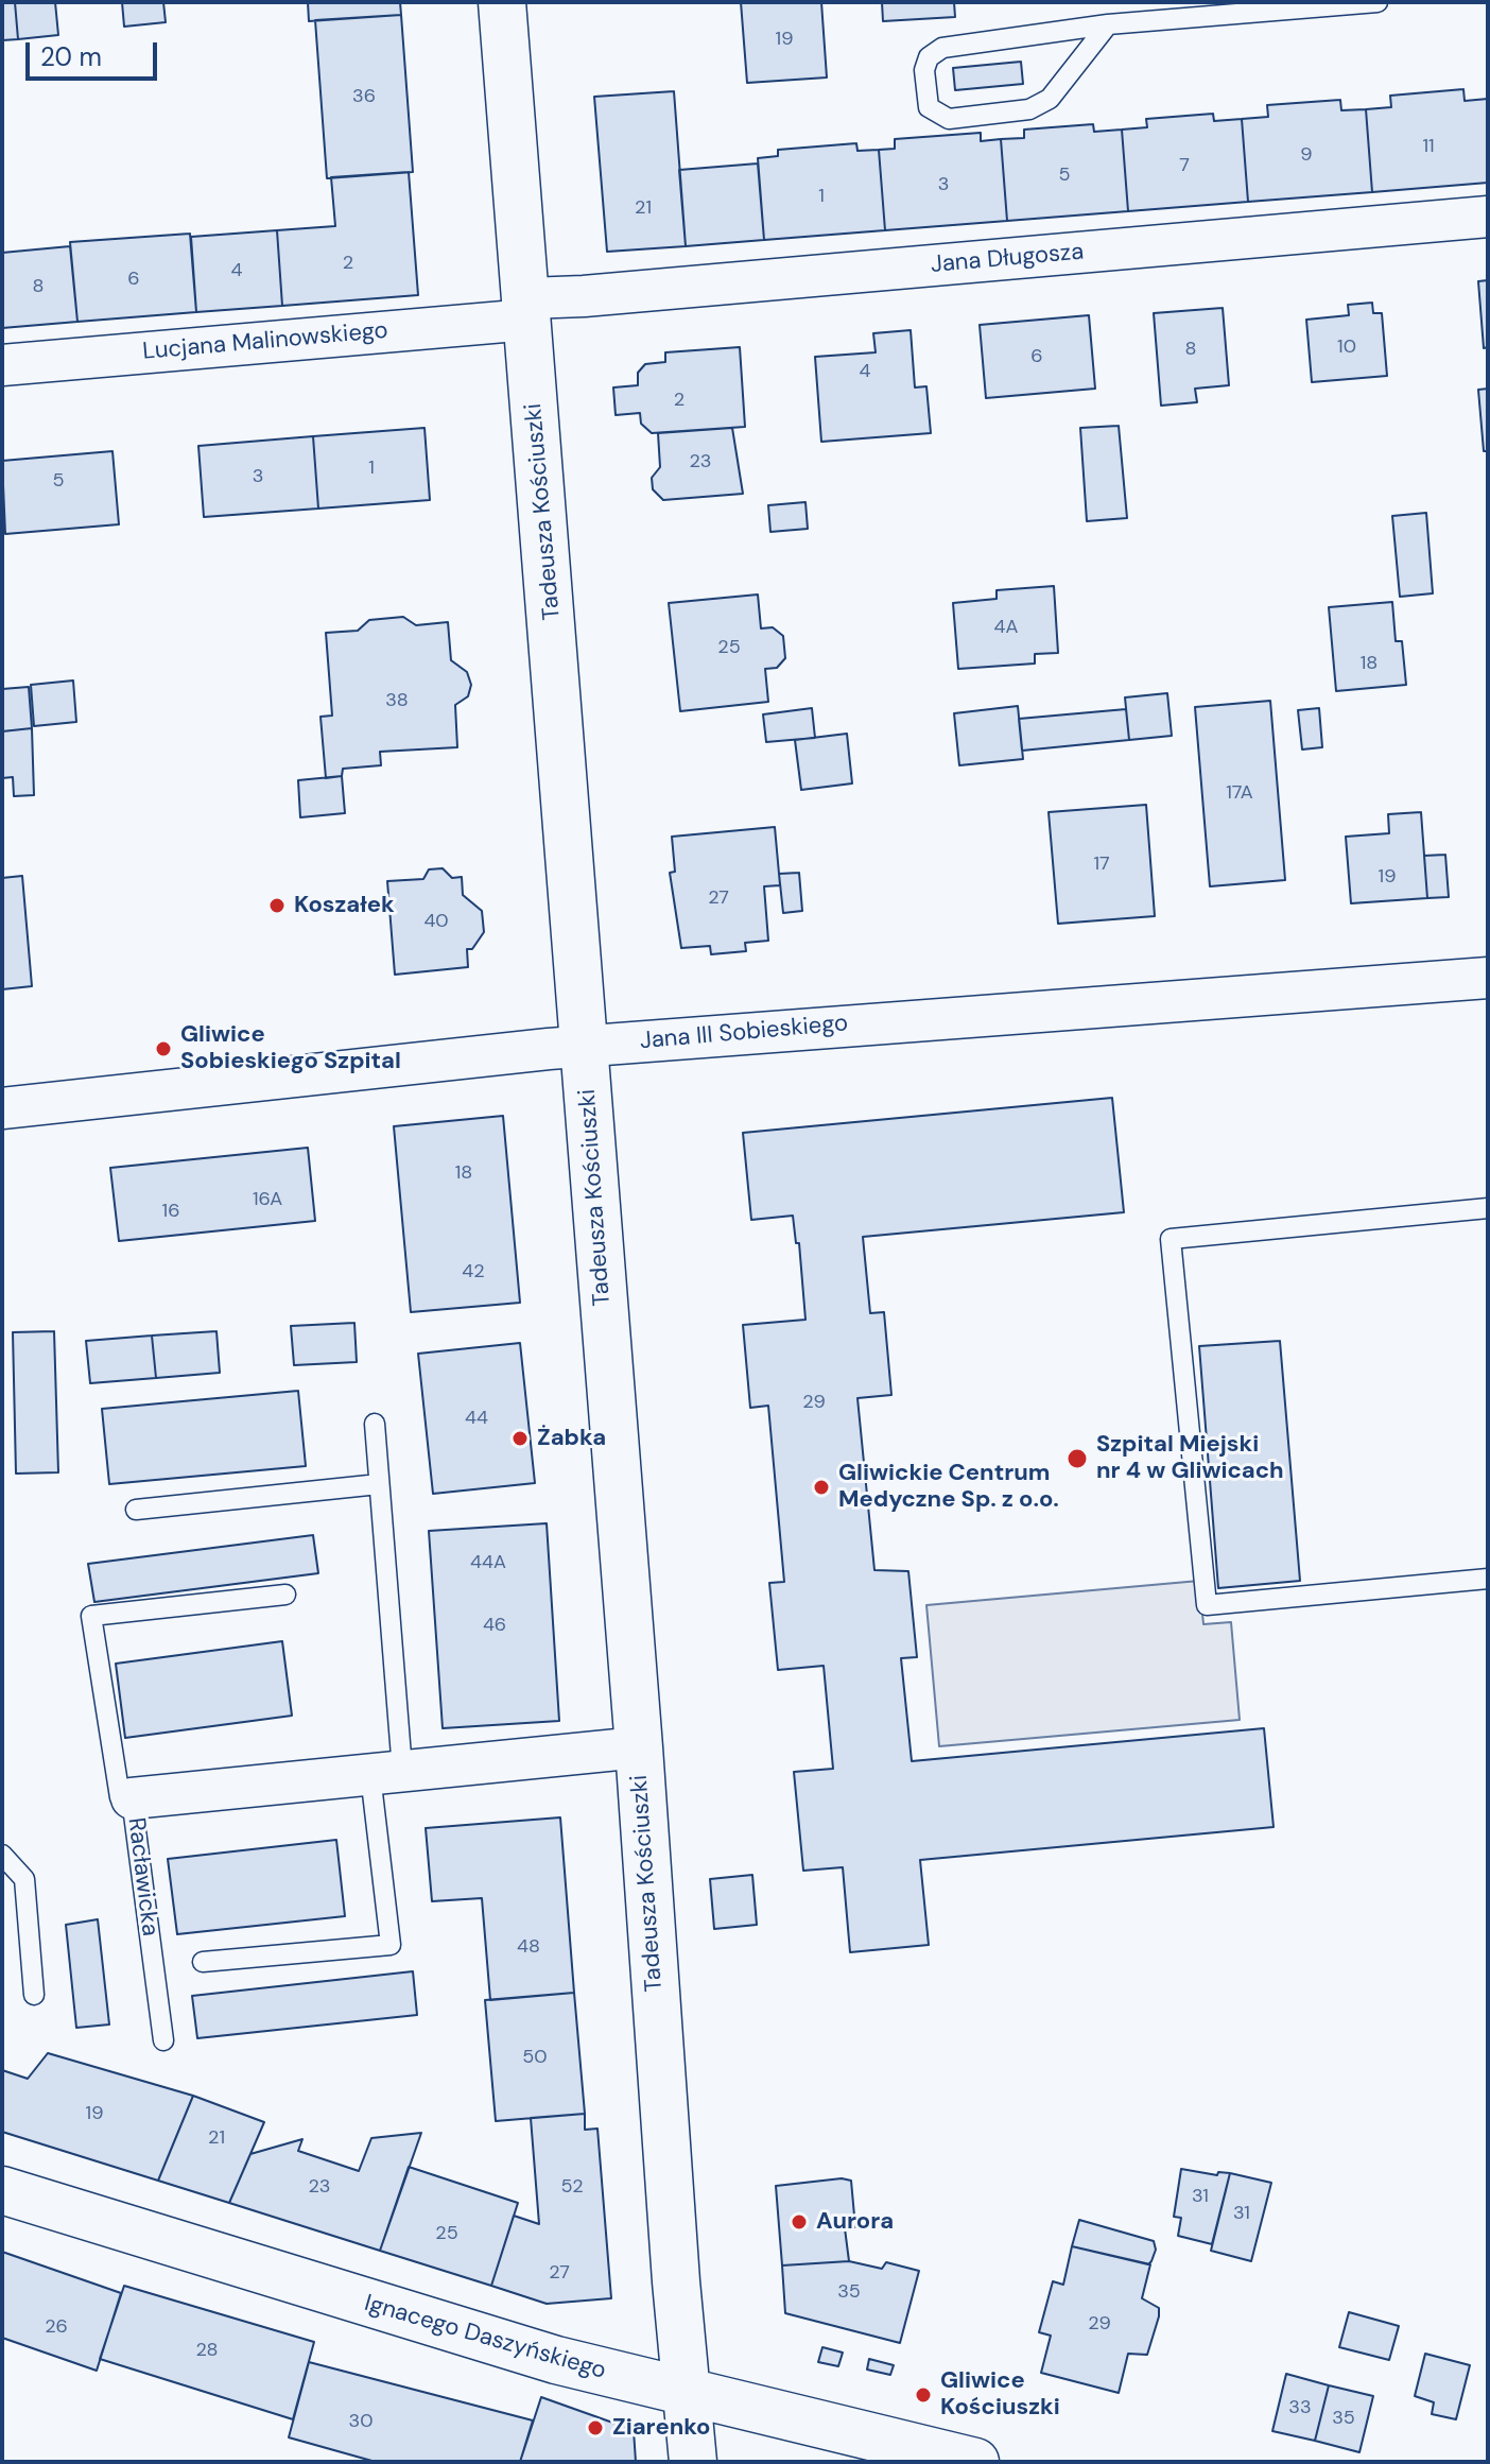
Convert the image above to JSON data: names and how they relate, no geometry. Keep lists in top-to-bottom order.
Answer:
{
  "streets": {
    "street": [
      "Jana Długosza",
      "Lucjana Malinowskiego",
      "Tadeusza Kościuszki",
      "Jana III Sobieskiego",
      "Racławicka",
      "Ignacego Daszyńskiego"
    ]
  },
  "crossings": [
    ["Jana Długosza", "Lucjana Malinowskiego"],
    ["Jana Długosza", "Tadeusza Kościuszki"],
    ["Lucjana Malinowskiego", "Tadeusza Kościuszki"],
    ["Tadeusza Kościuszki", "Jana III Sobieskiego"],
    ["Tadeusza Kościuszki", "Racławicka"],
    ["Tadeusza Kościuszki", "Ignacego Daszyńskiego"]
  ],
  "places": [
    "Koszałek",
    "Gliwice Sobieskiego Szpital",
    "Żabka",
    "Szpital Miejski nr 4 w Gliwicach",
    "Gliwickie Centrum Medyczne Sp. z o.o.",
    "Aurora",
    "Gliwice Kościuszki",
    "Ziarenko"
  ],
  "house_numbers": [
    "19",
    "36",
    "11",
    "9",
    "7",
    "5",
    "3",
    "1",
    "21",
    "2",
    "4",
    "6",
    "8",
    "10",
    "8",
    "6",
    "4",
    "2",
    "23",
    "1",
    "3",
    "5",
    "4A",
    "25",
    "18",
    "38",
    "17A",
    "17",
    "19",
    "27",
    "40",
    "18",
    "16A",
    "16",
    "42",
    "29",
    "44",
    "44A",
    "46",
    "48",
    "50",
    "19",
    "21",
    "23",
    "52",
    "31",
    "31",
    "25",
    "27",
    "35",
    "29",
    "26",
    "28",
    "33",
    "35",
    "30"
  ],
  "scale_bar": "20 m"
}
